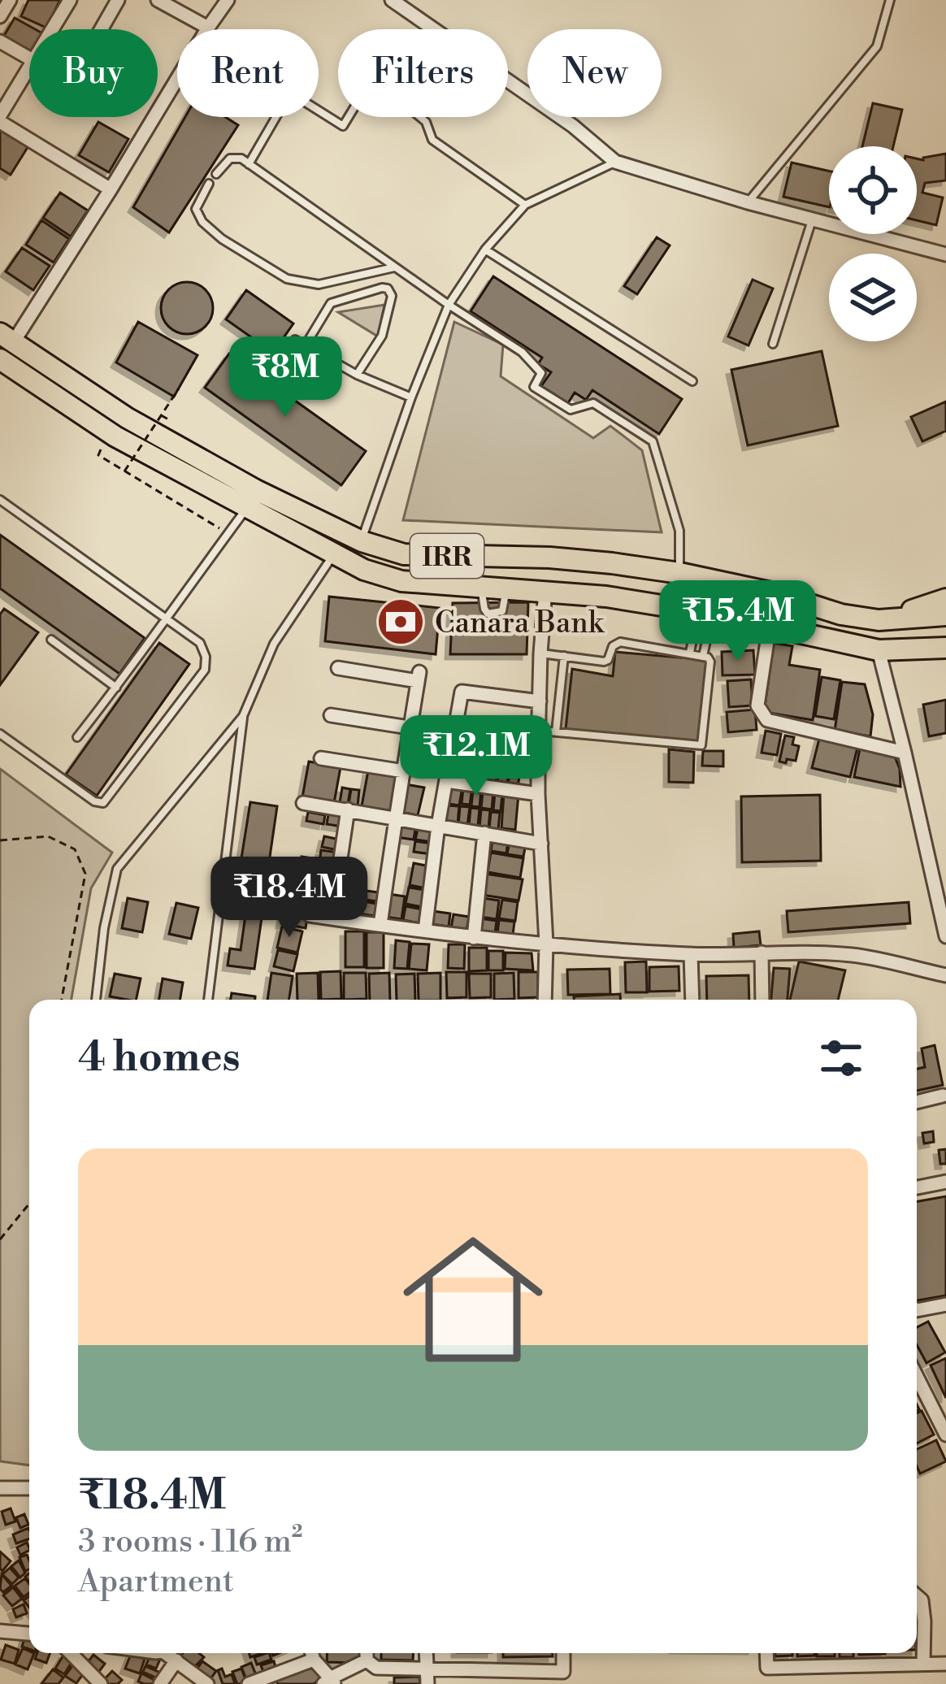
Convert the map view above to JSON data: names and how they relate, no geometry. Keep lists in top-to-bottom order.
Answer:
{
  "streets": {
    "main road": ["IRR"]
  },
  "places": {
    "bank": ["Canara Bank"]
  },
  "page": {
    "chip": [
      "Buy",
      "Rent",
      "Filters",
      "New"
    ],
    "price": [
      "₹8M",
      "₹15.4M",
      "₹12.1M",
      "₹18.4M"
    ],
    "heading": "4 homes",
    "list": [
      {
        "name": "₹18.4M",
        "note": "3 rooms · 116 m² · Apartment"
      }
    ]
  }
}
